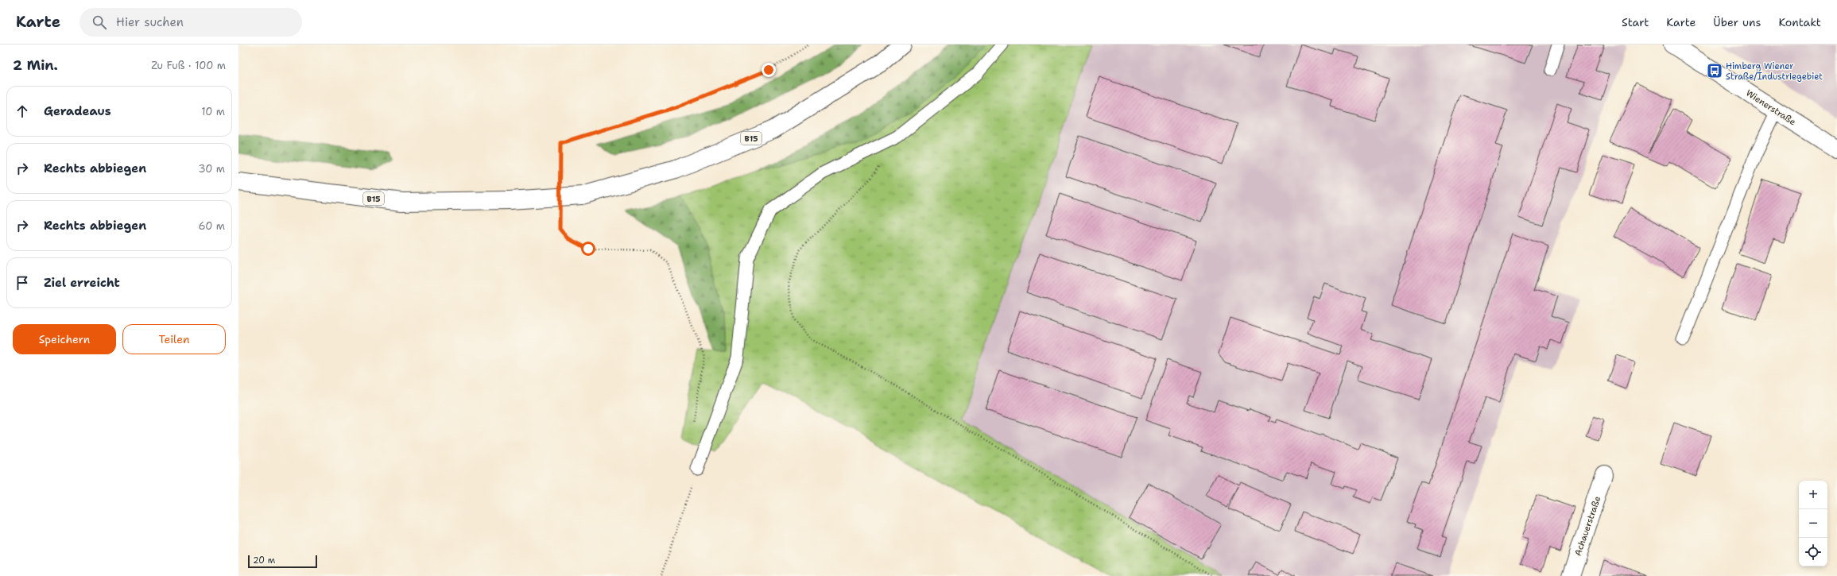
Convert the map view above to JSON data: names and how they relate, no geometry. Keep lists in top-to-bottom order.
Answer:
{
  "streets": {
    "main road": ["Wienerstraße", "B15", "Achauerstraße"]
  },
  "places": {
    "bus stop": ["Himberg Wiener Straße/Industriegebiet"]
  },
  "scale_bar": "20 m",
  "page": {
    "header": "Karte",
    "search": "Hier suchen",
    "nav": [
      "Start",
      "Karte",
      "Über uns",
      "Kontakt"
    ],
    "heading": ["2 Min.", "Zu Fuß · 100 m"],
    "list": [
      ["Geradeaus", "10 m"],
      ["Rechts abbiegen", "30 m"],
      ["Rechts abbiegen", "60 m"],
      "Ziel erreicht"
    ],
    "buttons": ["Speichern", "Teilen"],
    "map_buttons": ["+", "−"],
    "scale": "20 m"
  }
}
